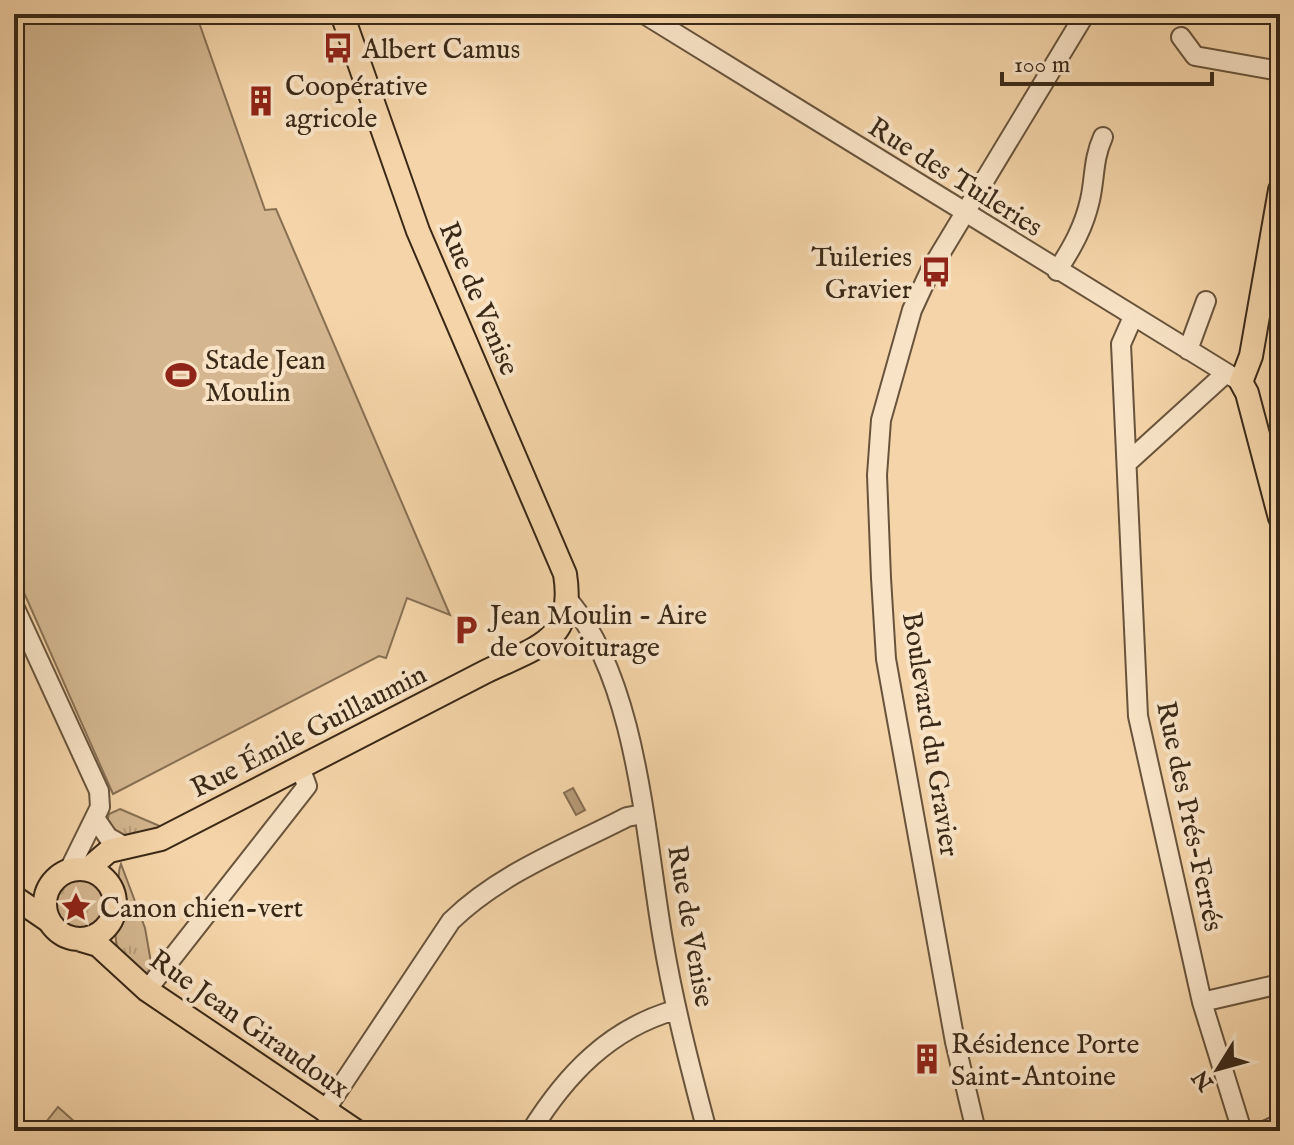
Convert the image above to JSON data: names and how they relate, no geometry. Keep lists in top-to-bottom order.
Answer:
{
  "streets": {
    "main road": ["Rue de Venise", "Rue Émile Guillaumin", "Rue Jean Giraudoux"],
    "street": ["Rue des Tuileries", "Boulevard du Gravier", "Rue des Prés-Ferrés"]
  },
  "crossings": [
    ["Rue des Tuileries", "Boulevard du Gravier"],
    ["Rue des Tuileries", "Rue des Prés-Ferrés"],
    ["Rue de Venise", "Rue Émile Guillaumin"],
    ["Rue Émile Guillaumin", "Rue Jean Giraudoux"]
  ],
  "places": {
    "bus stop": ["Albert Camus", "Tuileries Gravier"],
    "building": ["Coopérative agricole", "Résidence Porte Saint-Antoine"],
    "sports": ["Stade Jean Moulin"],
    "parking": ["Jean Moulin - Aire de covoiturage"],
    "place": ["Canon chien-vert"]
  },
  "scale_bar": "100 m",
  "north": "bottom left"
}
